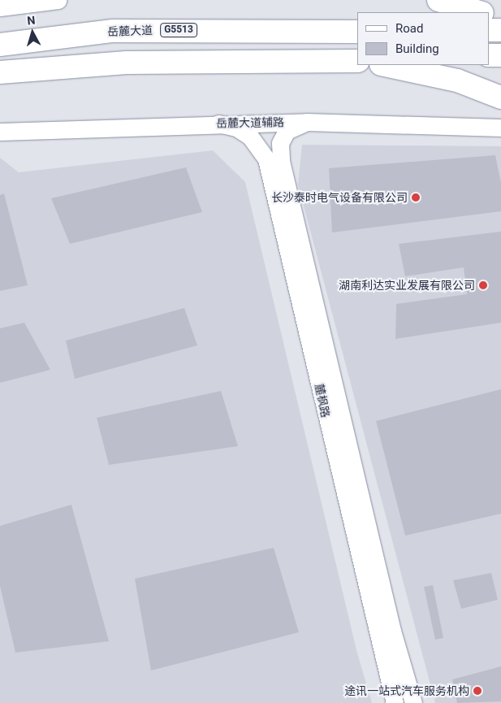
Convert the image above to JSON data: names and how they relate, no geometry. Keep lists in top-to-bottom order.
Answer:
{
  "streets": {
    "highway": ["G5513", "岳麓大道"],
    "main road": ["岳麓大道辅路", "麓枫路"]
  },
  "crossings": [
    ["岳麓大道辅路", "麓枫路"]
  ],
  "places": ["长沙泰时电气设备有限公司", "湖南利达实业发展有限公司", "途讯一站式汽车服务机构"],
  "legend": ["Road", "Building"],
  "north": "top"
}
